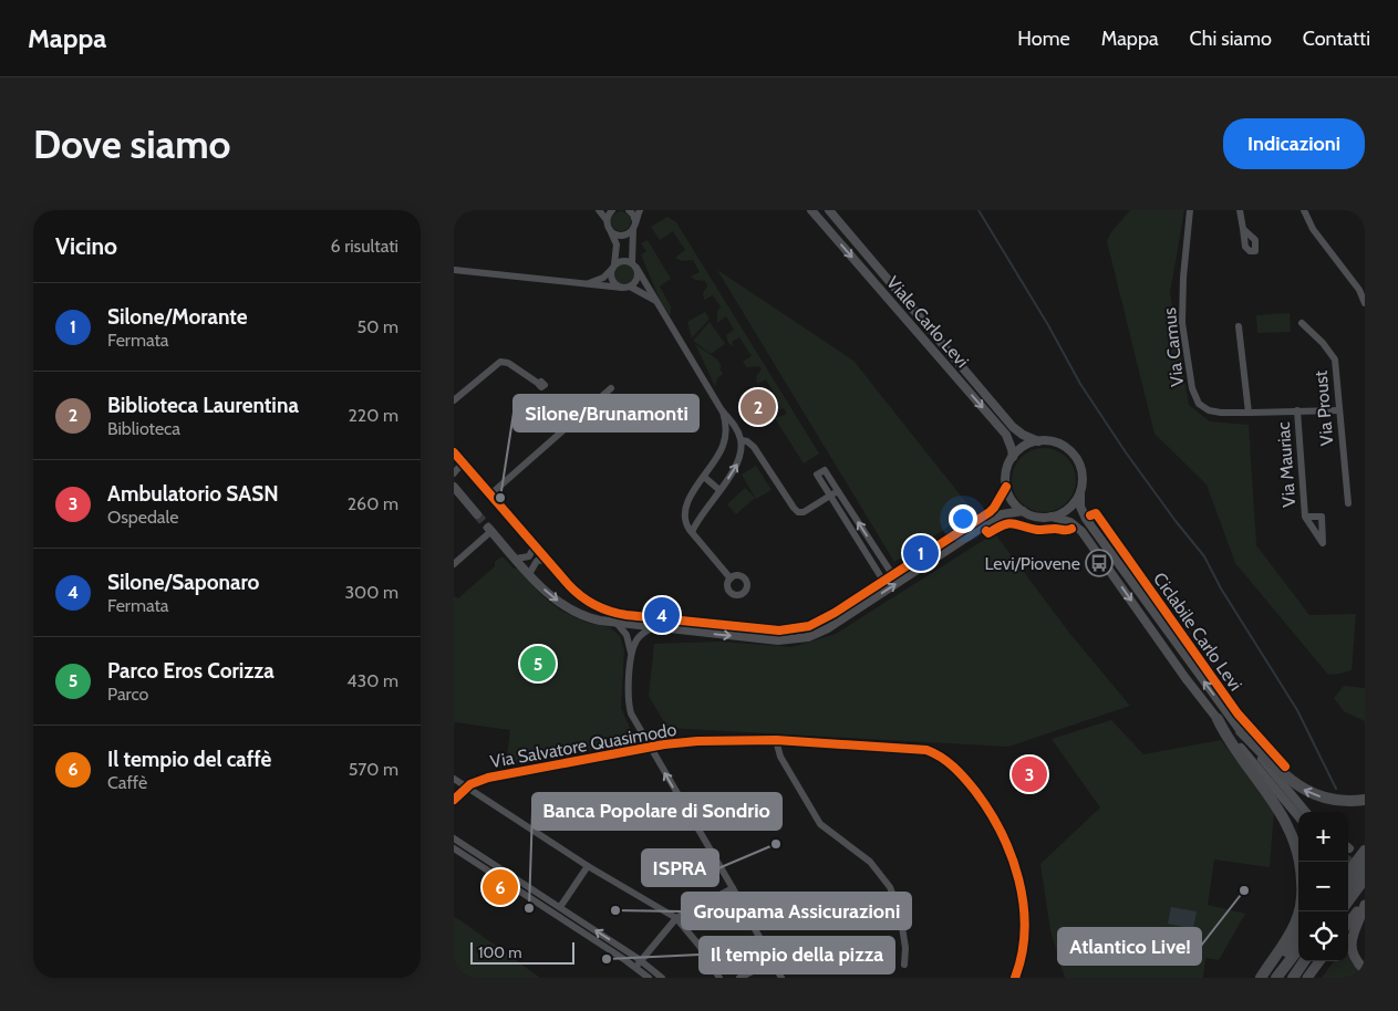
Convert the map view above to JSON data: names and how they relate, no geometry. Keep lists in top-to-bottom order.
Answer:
{
  "streets": {
    "street": [
      "Viale Carlo Levi",
      "Via Camus",
      "Via Proust",
      "Via Mauriac",
      "Via Salvatore Quasimodo"
    ],
    "cycle path": ["Ciclabile Carlo Levi"]
  },
  "crossings": [
    ["Via Camus", "Via Proust"],
    ["Via Camus", "Via Mauriac"]
  ],
  "places": {
    "other": [
      "Silone/Brunamonti",
      "ISPRA",
      "Atlantico Live!",
      "Banca Popolare di Sondrio",
      "Groupama Assicurazioni",
      "Il tempio della pizza"
    ],
    "bus stop": ["Levi/Piovene"]
  },
  "scale_bar": "100 m",
  "page": {
    "header": "Mappa",
    "nav": [
      "Home",
      "Mappa",
      "Chi siamo",
      "Contatti"
    ],
    "buttons": "Indicazioni",
    "title": "Dove siamo",
    "heading": ["Vicino", "6 risultati"],
    "list": [
      {
        "mark": "1",
        "name": "Silone/Morante",
        "note": "Fermata",
        "value": "50 m"
      },
      {
        "mark": "2",
        "name": "Biblioteca Laurentina",
        "note": "Biblioteca",
        "value": "220 m"
      },
      {
        "mark": "3",
        "name": "Ambulatorio SASN",
        "note": "Ospedale",
        "value": "260 m"
      },
      {
        "mark": "4",
        "name": "Silone/Saponaro",
        "note": "Fermata",
        "value": "300 m"
      },
      {
        "mark": "5",
        "name": "Parco Eros Corizza",
        "note": "Parco",
        "value": "430 m"
      },
      {
        "mark": "6",
        "name": "Il tempio del caffè",
        "note": "Caffè",
        "value": "570 m"
      }
    ],
    "pins": [
      "2",
      "1",
      "4",
      "5",
      "3",
      "6"
    ],
    "map_buttons": ["+", "−"],
    "scale": "100 m"
  }
}
